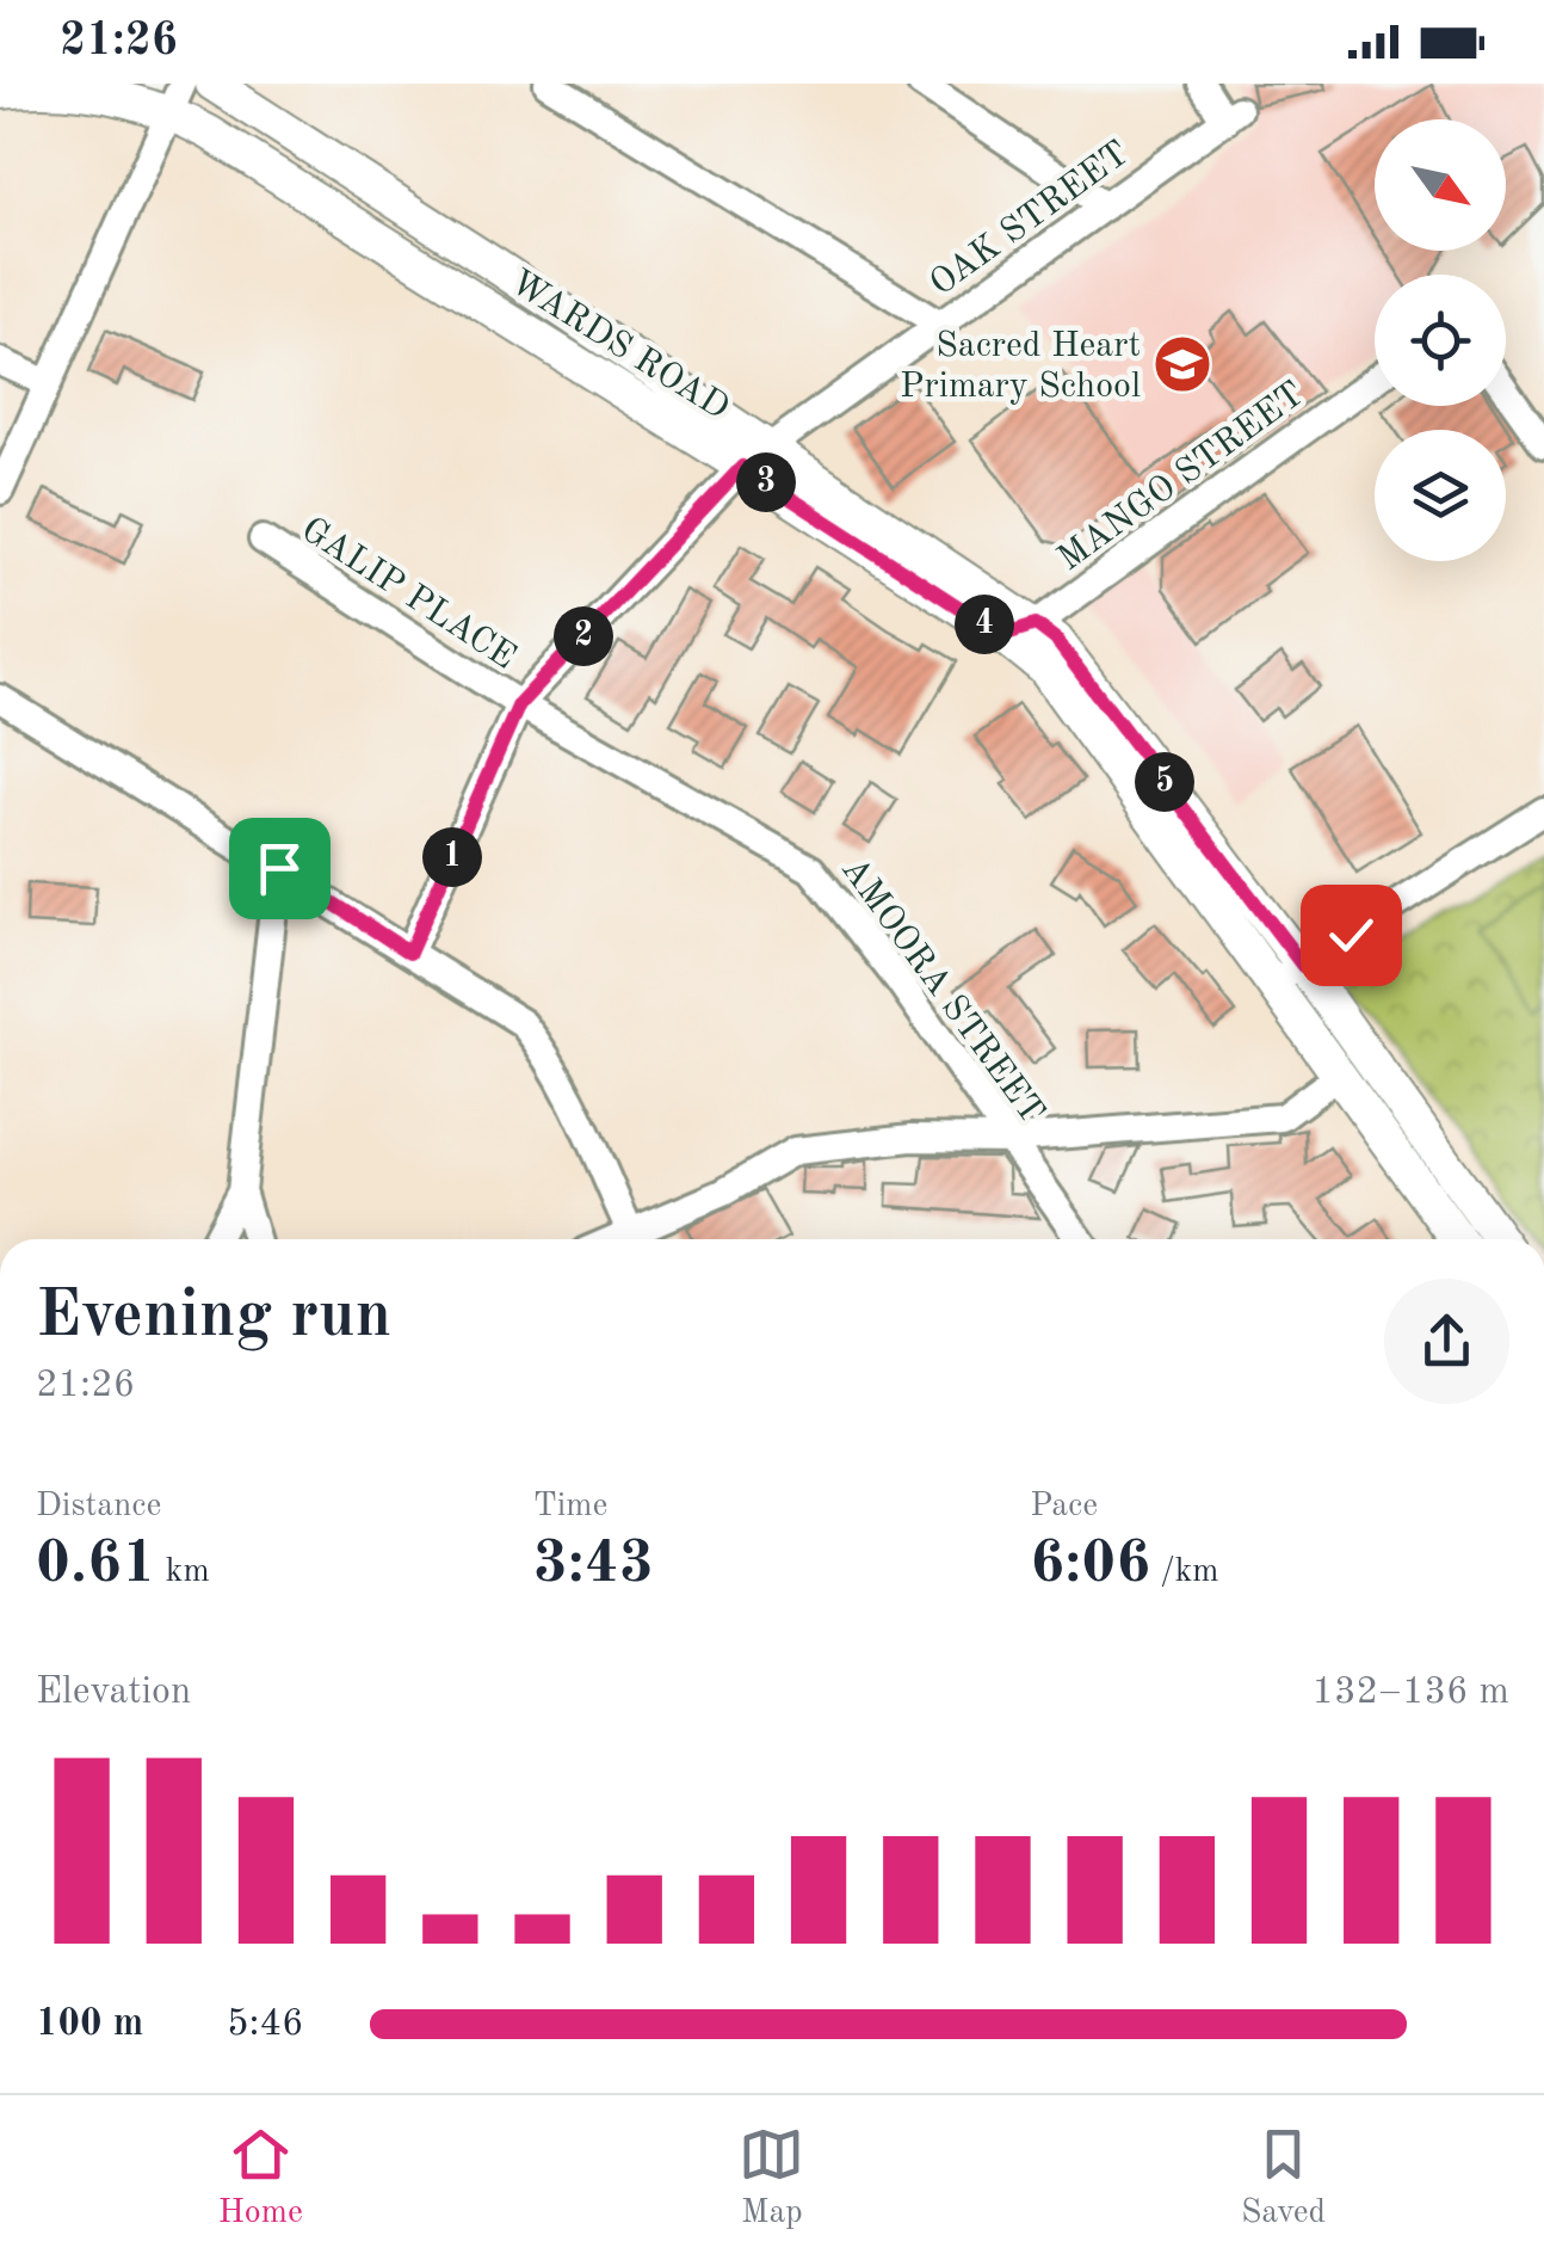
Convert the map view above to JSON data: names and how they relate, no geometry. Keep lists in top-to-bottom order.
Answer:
{
  "streets": {
    "main road": ["WARDS ROAD"],
    "street": [
      "OAK STREET",
      "MANGO STREET",
      "GALIP PLACE",
      "AMOORA STREET"
    ]
  },
  "crossings": [
    ["OAK STREET", "WARDS ROAD"],
    ["OAK STREET", "GALIP PLACE"],
    ["OAK STREET", "AMOORA STREET"],
    ["WARDS ROAD", "MANGO STREET"],
    ["GALIP PLACE", "AMOORA STREET"]
  ],
  "places": {
    "school or university": ["Sacred Heart Primary School"]
  },
  "north": "bottom right",
  "page": {
    "status": "21:26",
    "pins": [
      "3",
      "4",
      "2",
      "5",
      "1"
    ],
    "heading": ["Evening run", "21:26"],
    "stats": [
      ["Distance", "0.61 km"],
      ["Time", "3:43"],
      ["Pace", "6:06 /km"]
    ],
    "chart": ["Elevation", "132–136 m"],
    "list": [
      {
        "name": "100 m",
        "note": "5:46"
      }
    ],
    "tabs": ["Home", "Map", "Saved"]
  }
}
